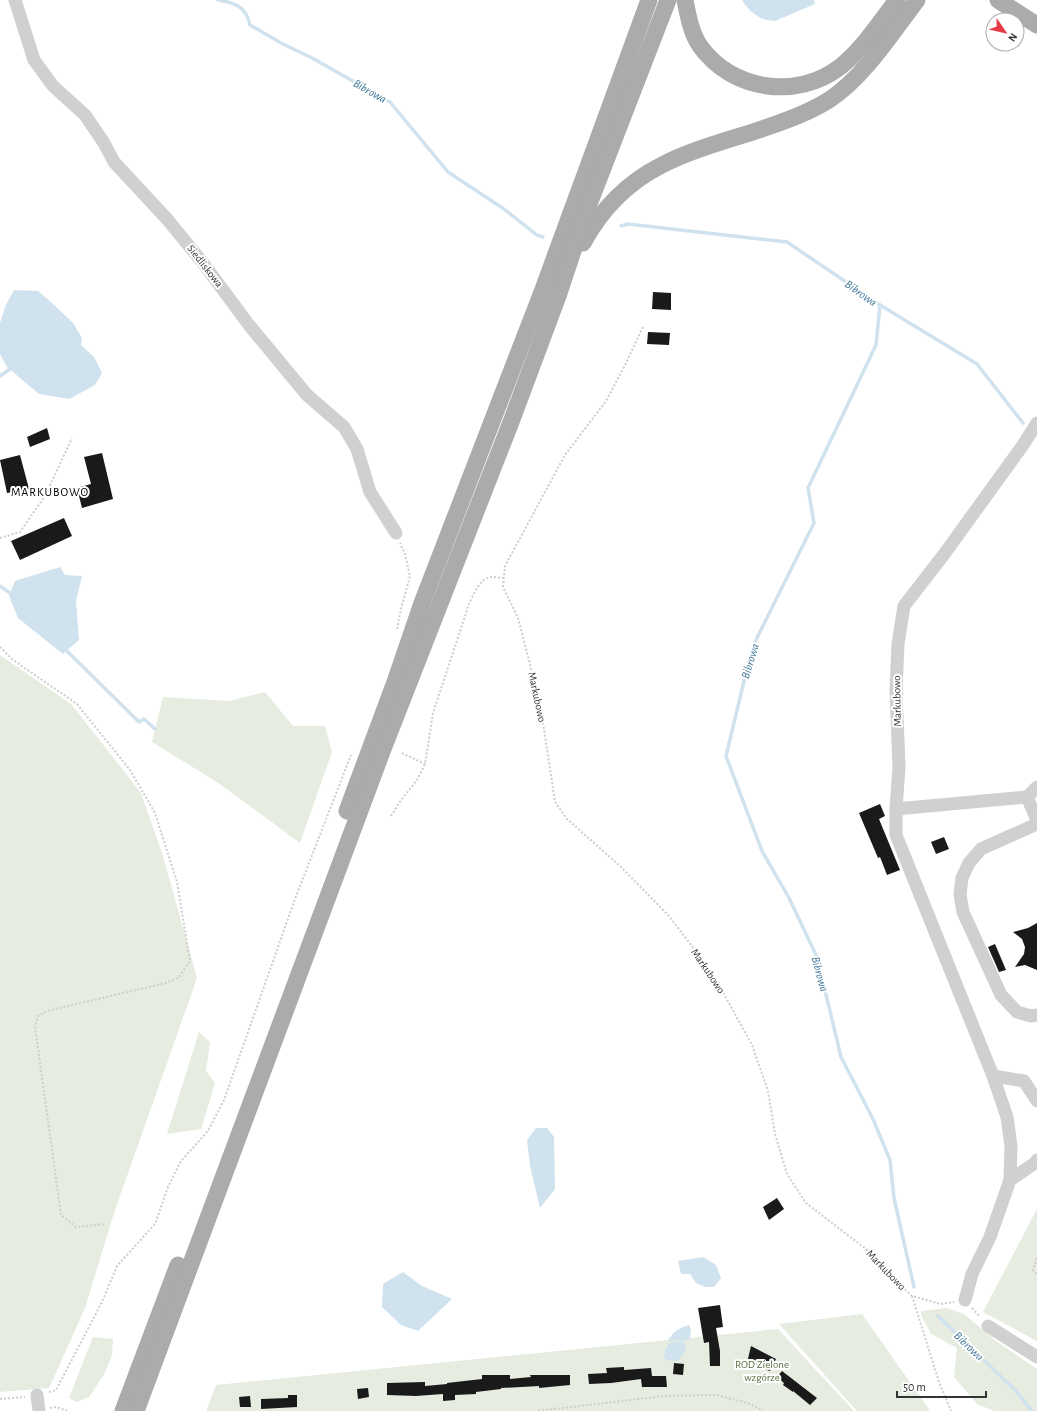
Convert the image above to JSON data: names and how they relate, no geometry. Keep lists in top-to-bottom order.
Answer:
{
  "streets": {
    "street": ["Siedliskowa", "Markubowo"]
  },
  "districts": ["MARKUBOWO"],
  "water": ["Bibrowa"],
  "parks": ["ROD Zielone wzgórze"],
  "scale_bar": "50 m",
  "north": "bottom right"
}
